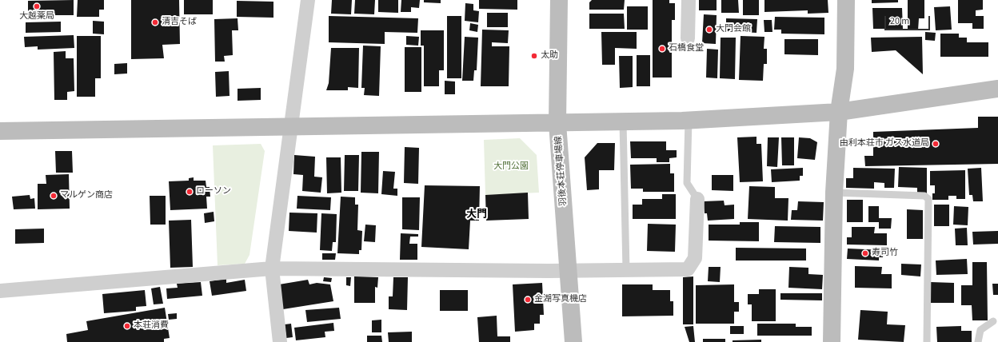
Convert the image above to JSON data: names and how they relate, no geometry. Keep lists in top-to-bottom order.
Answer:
{
  "streets": {
    "street": ["羽後本荘停車場線"]
  },
  "districts": ["大門"],
  "parks": ["大門公園"],
  "places": [
    "大越薬局",
    "清吉そば",
    "大門会館",
    "石橋食堂",
    "太助",
    "由利本荘市 ガス水道局",
    "ローソン",
    "マルゲン商店",
    "寿司竹",
    "金湖写真機店",
    "本荘消費"
  ],
  "scale_bar": "20 m"
}
